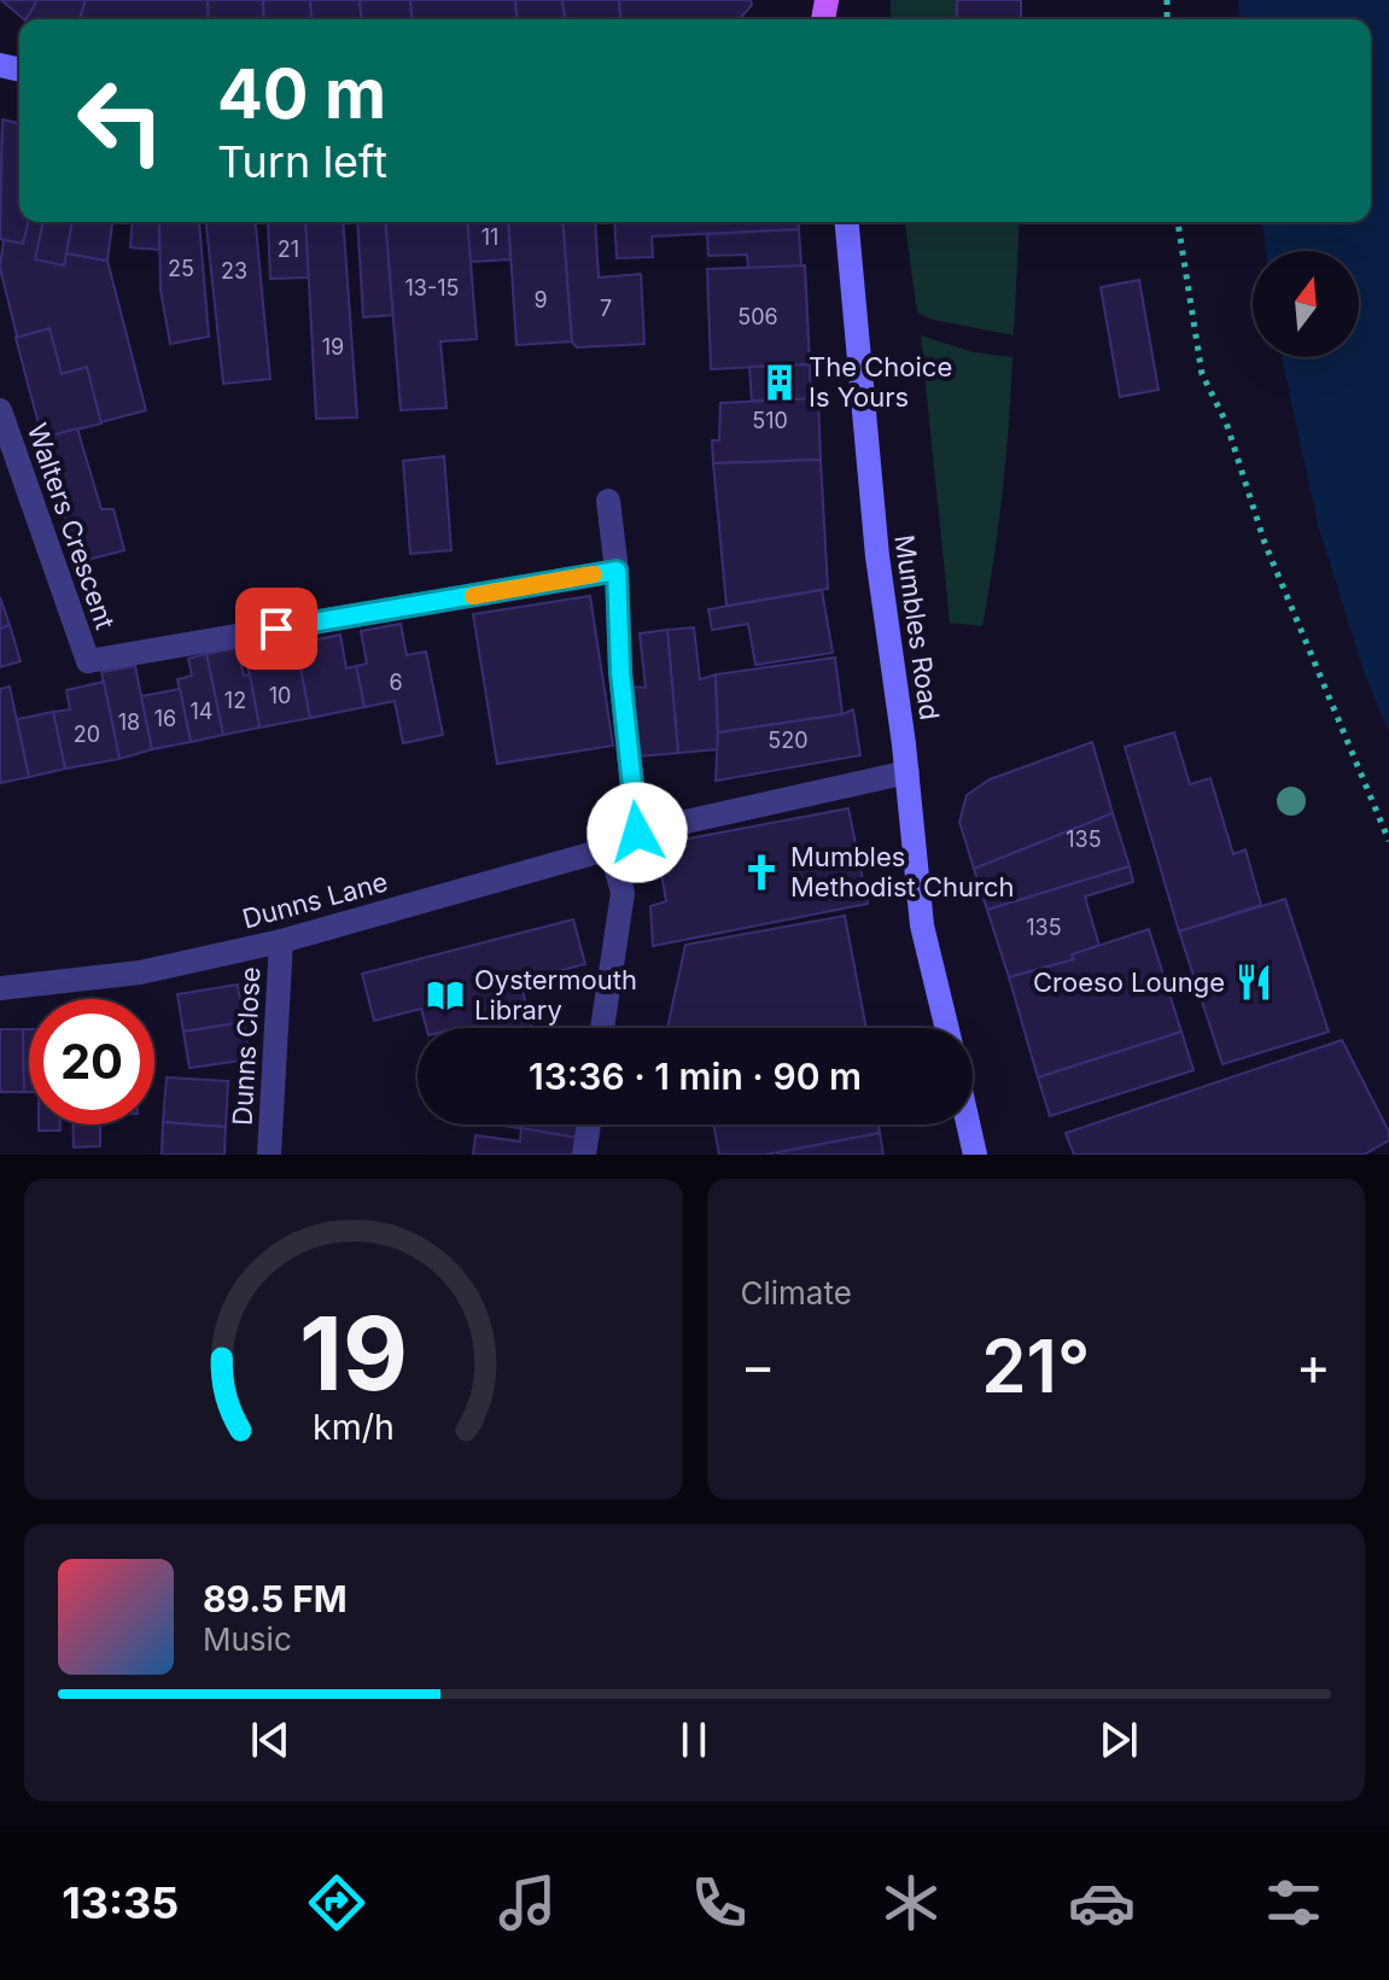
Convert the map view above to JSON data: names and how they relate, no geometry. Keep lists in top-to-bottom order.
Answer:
{
  "streets": {
    "main road": ["Mumbles Road"],
    "street": ["Walters Crescent", "Dunns Lane", "Dunns Close"]
  },
  "crossings": [
    ["Mumbles Road", "Dunns Lane"],
    ["Dunns Lane", "Dunns Close"]
  ],
  "places": {
    "building": ["The Choice Is Yours"],
    "church": ["Mumbles Methodist Church"],
    "restaurant": ["Croeso Lounge"],
    "library": ["Oystermouth Library"]
  },
  "house_numbers": [
    "11",
    "21",
    "25",
    "23",
    "13-15",
    "9",
    "7",
    "506",
    "19",
    "510",
    "6",
    "10",
    "12",
    "14",
    "16",
    "18",
    "20",
    "520",
    "135",
    "135"
  ],
  "north": "top",
  "page": {
    "turn": ["40 m", "Turn left"],
    "limit": "20",
    "trip": "13:36 · 1 min · 90 m",
    "tile": "Climate",
    "heat": ["−", "21°", "+"],
    "song": ["89.5 FM", "Music"],
    "tabs": "13:35",
    "gauge": ["19", "km/h"]
  }
}
